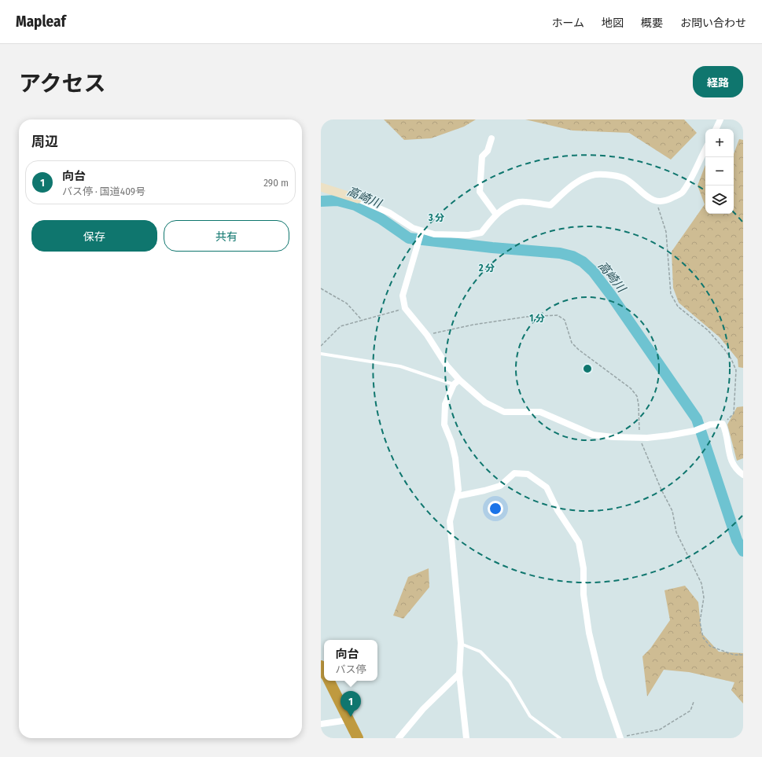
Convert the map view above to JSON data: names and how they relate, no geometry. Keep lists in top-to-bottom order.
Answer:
{
  "water": ["高崎川"],
  "page": {
    "header": "Mapleaf",
    "nav": [
      "ホーム",
      "地図",
      "概要",
      "お問い合わせ"
    ],
    "title": "アクセス",
    "buttons": [
      "経路",
      ["保存", "共有"]
    ],
    "heading": "周辺",
    "map_buttons": ["+", "−"],
    "list": [
      {
        "mark": "1",
        "name": "向台",
        "note": "バス停 · 国道409号",
        "value": "290 m"
      }
    ],
    "popup": ["向台", "バス停"],
    "pins": "1"
  },
  "rings": ["3 分", "2 分", "1 分"]
}
